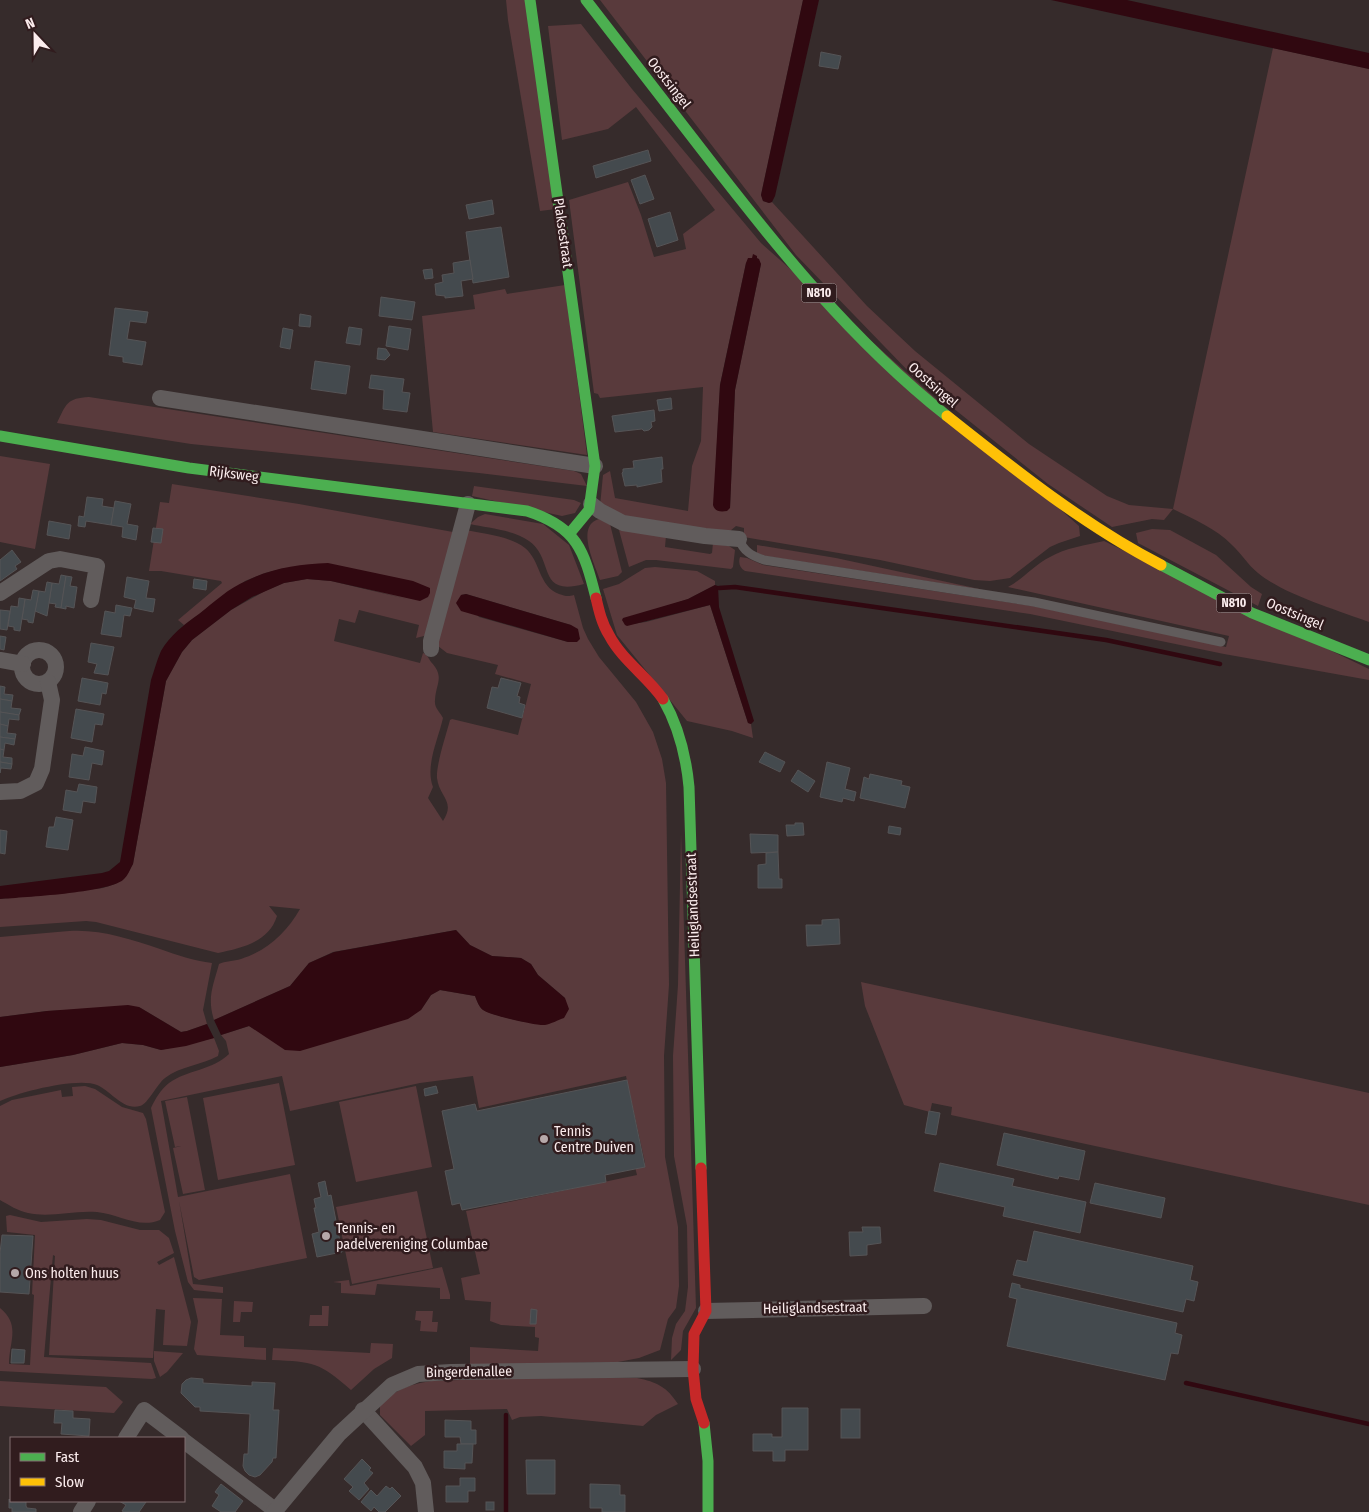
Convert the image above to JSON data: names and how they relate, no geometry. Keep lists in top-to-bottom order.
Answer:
{
  "streets": {
    "street": [
      "Oostsingel",
      "Plaksestraat",
      "N810",
      "Rijksweg",
      "Heiliglandsestraat",
      "Bingerdenallee"
    ]
  },
  "crossings": [
    ["Plaksestraat", "Rijksweg"],
    ["Plaksestraat", "Heiliglandsestraat"],
    ["Rijksweg", "Heiliglandsestraat"],
    ["Heiliglandsestraat", "Bingerdenallee"]
  ],
  "places": ["Tennis Centre Duiven", "Tennis- en padelvereniging Columbae", "Ons holten huus"],
  "legend": ["Fast", "Slow"],
  "north": "top"
}
